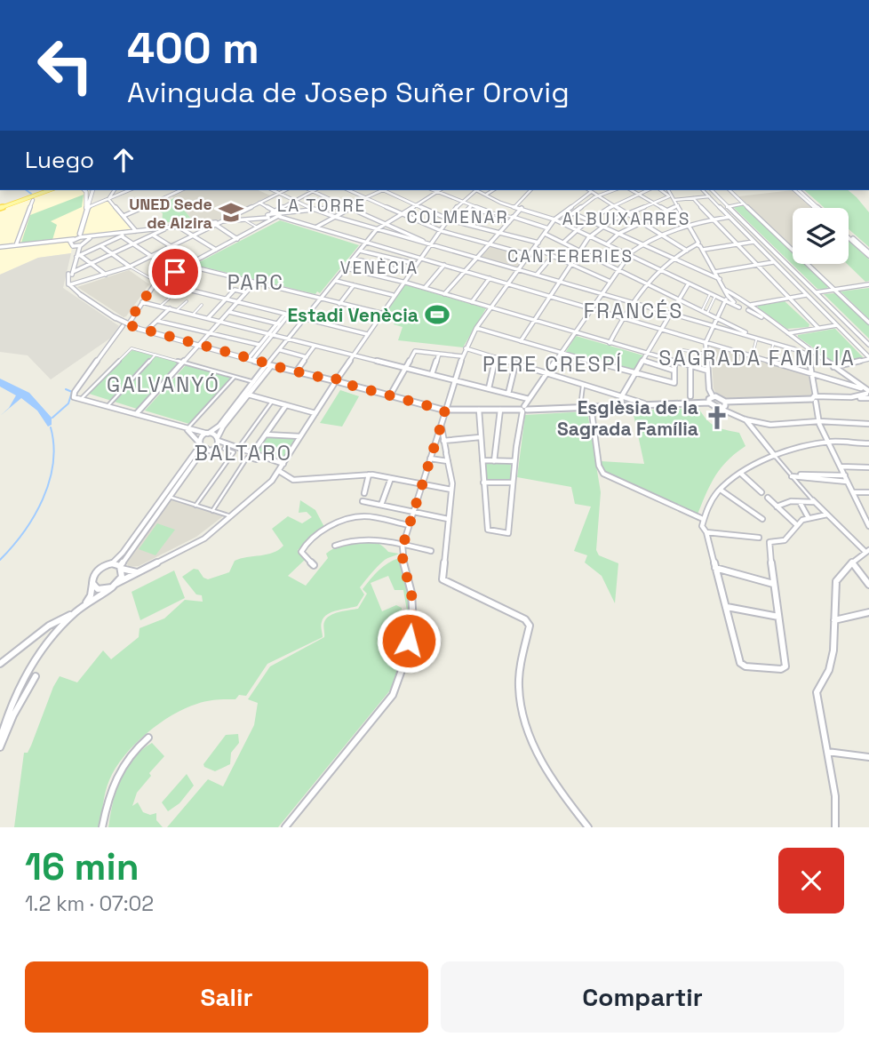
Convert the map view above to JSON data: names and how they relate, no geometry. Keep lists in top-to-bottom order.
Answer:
{
  "districts": [
    "LA TORRE",
    "COLMENAR",
    "ALBUIXARRES",
    "CANTERERIES",
    "VENÈCIA",
    "PARC",
    "FRANCÉS",
    "SAGRADA FAMÍLIA",
    "PERE CRESPÍ",
    "GALVANYÓ",
    "BALTARO"
  ],
  "places": {
    "school or university": ["UNED Sede de Alzira"],
    "sports": ["Estadi Venècia"],
    "church": ["Esglèsia de la Sagrada Família"]
  },
  "page": {
    "turn": ["400 m", "Avinguda de Josep Suñer Orovig"],
    "then": "Luego",
    "heading": ["16 min", "1.2 km · 07:02"],
    "buttons": ["Salir", "Compartir"]
  }
}
